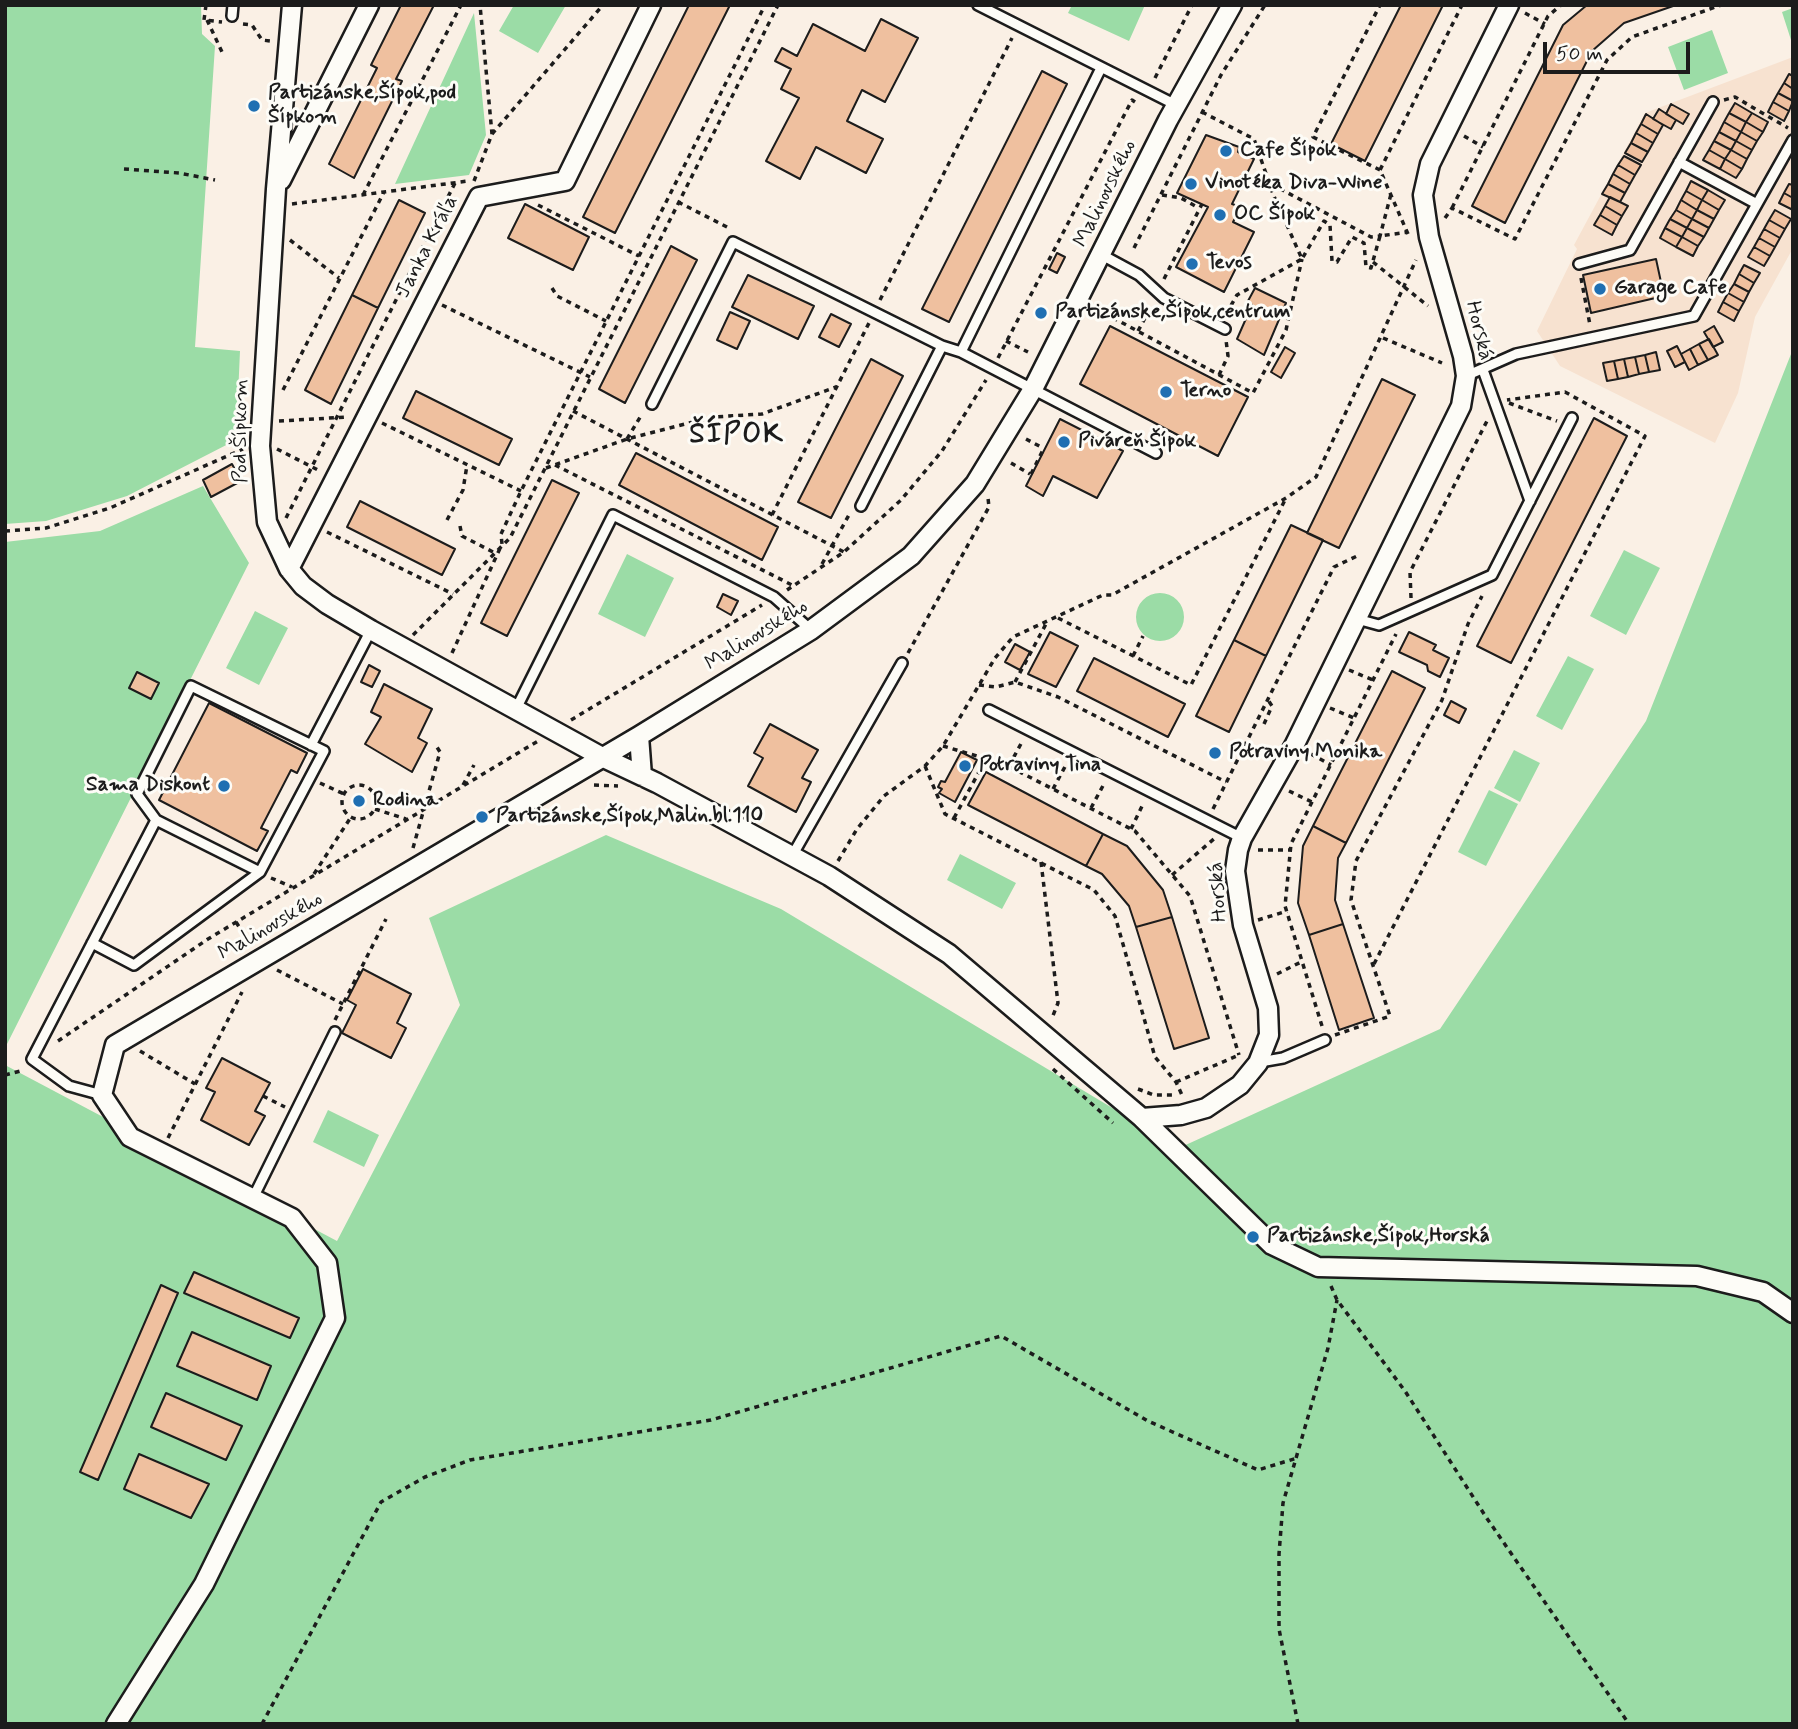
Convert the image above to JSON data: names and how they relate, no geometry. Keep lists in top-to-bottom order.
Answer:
{
  "streets": {
    "street": [
      "Malinovského",
      "Janka Kráľa",
      "Horská",
      "Pod Šípkom"
    ]
  },
  "crossings": [
    ["Malinovského", "Pod Šípkom"],
    ["Janka Kráľa", "Pod Šípkom"]
  ],
  "districts": ["ŠÍPOK"],
  "places": [
    "Partizánske,Šípok,pod Šípkom",
    "Cafe Šípok",
    "Vinotéka Diva-Wine",
    "OC Šípok",
    "Tevos",
    "Garage Cafe",
    "Partizánske,Šípok,centrum",
    "Terno",
    "Piváreň Šípok",
    "Potraviny Monika",
    "Potraviny Tina",
    "Sama Diskont",
    "Rodina",
    "Partizánske,Šípok,Malin.bl.110",
    "Partizánske,Šípok,Horská"
  ],
  "scale_bar": "50 m"
}
